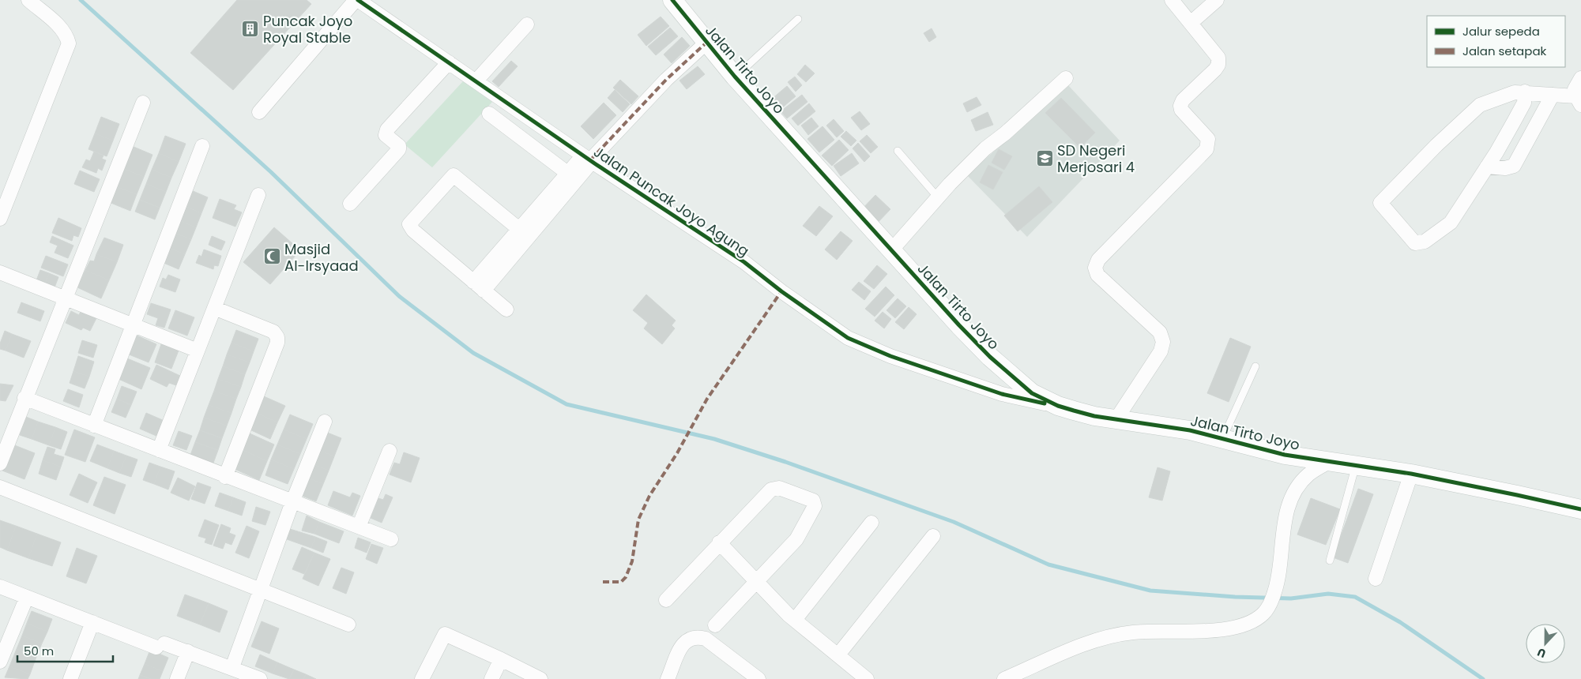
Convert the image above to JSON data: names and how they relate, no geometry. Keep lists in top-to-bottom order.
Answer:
{
  "streets": {
    "street": ["Jalan Tirto Joyo", "Jalan Puncak Joyo Agung"]
  },
  "crossings": [
    ["Jalan Tirto Joyo", "Jalan Puncak Joyo Agung"]
  ],
  "places": {
    "building": ["Puncak Joyo Royal Stable"],
    "school or university": ["SD Negeri Merjosari 4"],
    "mosque": ["Masjid Al-Irsyaad"]
  },
  "legend": ["Jalur sepeda", "Jalan setapak"],
  "scale_bar": "50 m",
  "north": "bottom"
}
